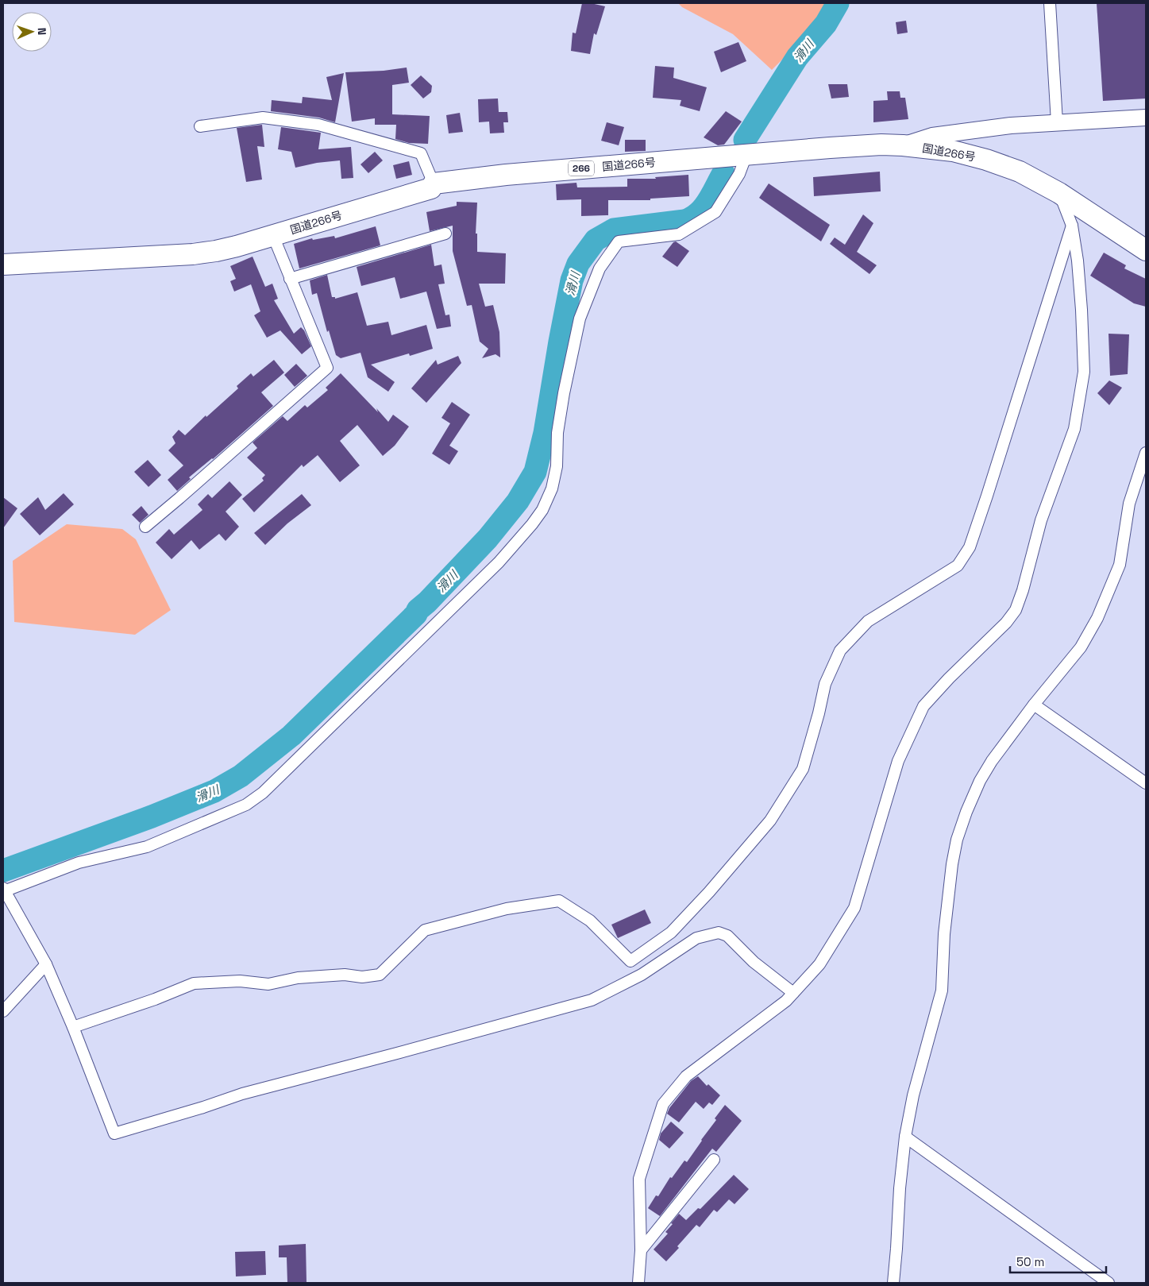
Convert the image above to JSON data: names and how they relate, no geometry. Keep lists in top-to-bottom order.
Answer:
{
  "streets": {
    "highway": ["国道266号", "266"]
  },
  "water": ["滑川"],
  "scale_bar": "50 m",
  "north": "right"
}
